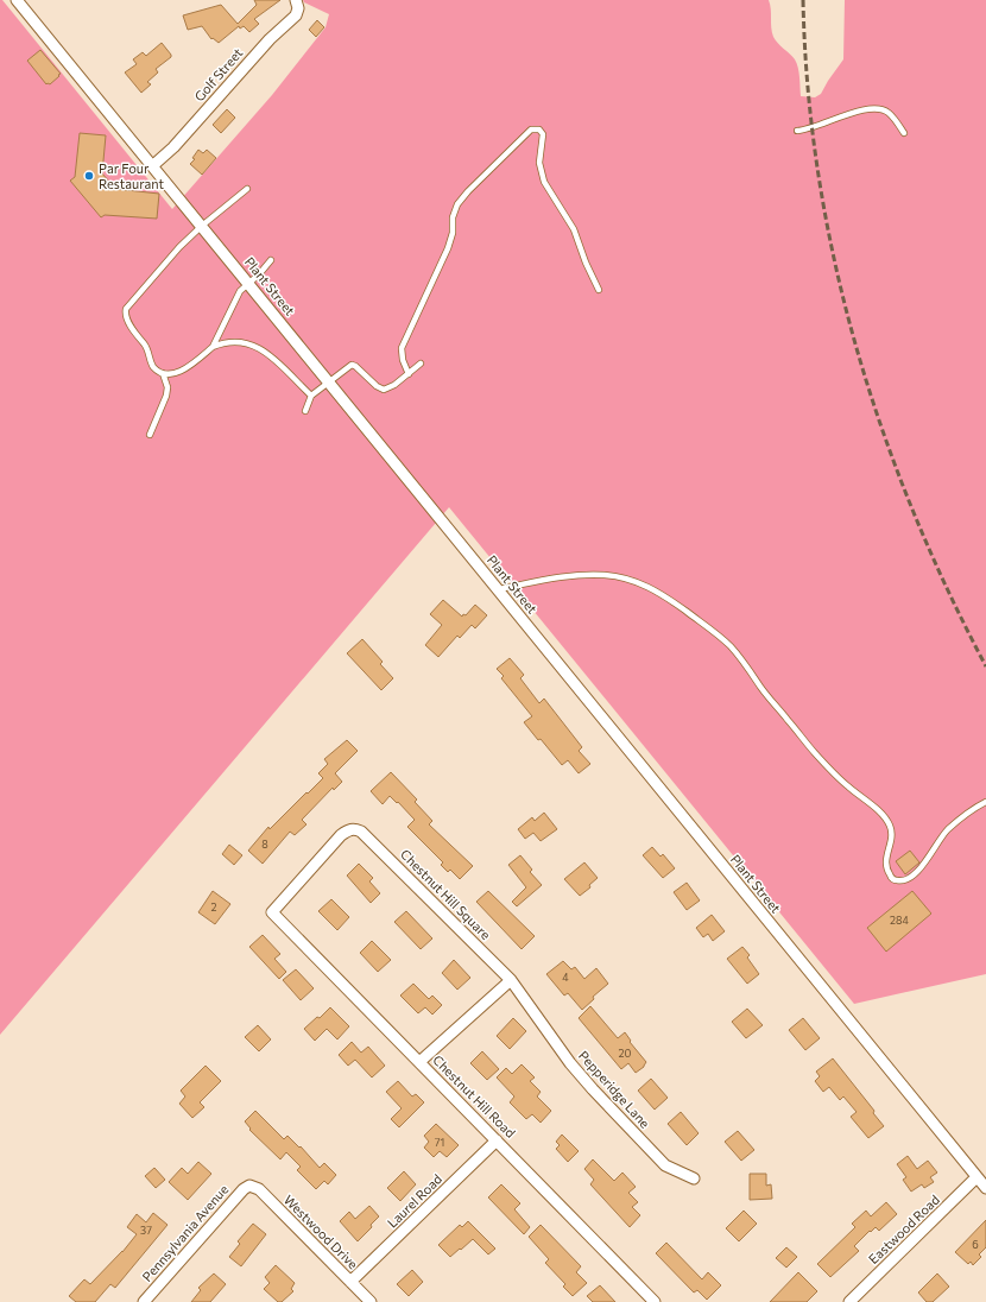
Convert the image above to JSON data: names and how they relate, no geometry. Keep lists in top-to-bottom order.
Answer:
{
  "streets": {
    "street": [
      "Golf Street",
      "Plant Street",
      "Chestnut Hill Square",
      "Pepperidge Lane",
      "Chestnut Hill Road",
      "Laurel Road",
      "Eastwood Road",
      "Westwood Drive",
      "Pennsylvania Avenue"
    ]
  },
  "crossings": [
    ["Golf Street", "Plant Street"],
    ["Plant Street", "Eastwood Road"],
    ["Chestnut Hill Square", "Pepperidge Lane"],
    ["Chestnut Hill Square", "Chestnut Hill Road"],
    ["Chestnut Hill Road", "Laurel Road"],
    ["Laurel Road", "Westwood Drive"],
    ["Westwood Drive", "Pennsylvania Avenue"]
  ],
  "places": ["Par Four Restaurant"],
  "house_numbers": [
    "8",
    "2",
    "284",
    "4",
    "20",
    "71",
    "37",
    "6"
  ]
}
